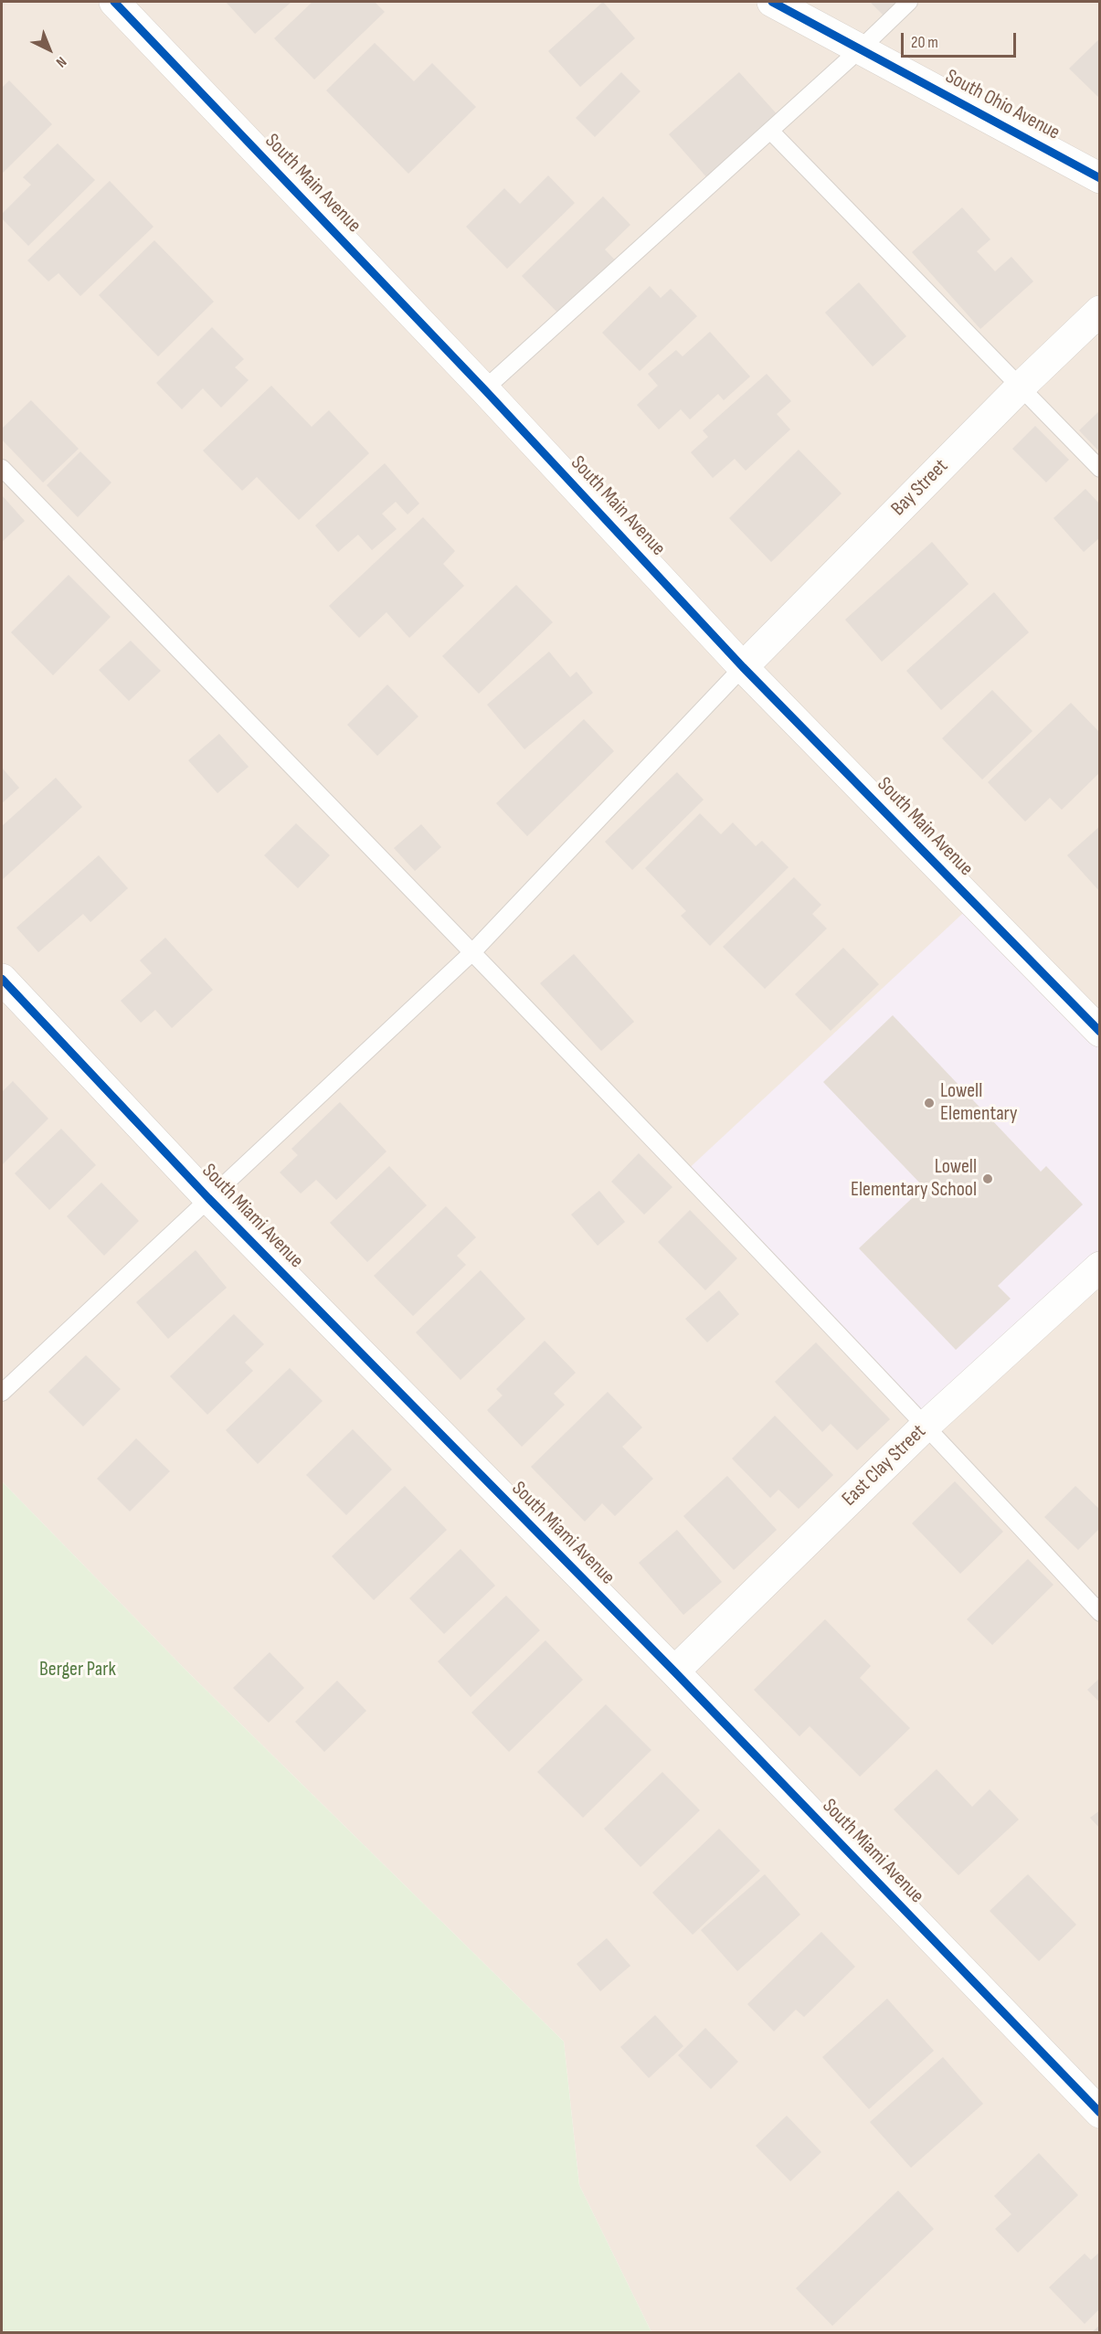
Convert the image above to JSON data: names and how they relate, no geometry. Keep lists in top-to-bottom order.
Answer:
{
  "streets": {
    "street": [
      "South Ohio Avenue",
      "South Main Avenue",
      "Bay Street",
      "South Miami Avenue",
      "East Clay Street"
    ]
  },
  "crossings": [
    ["South Main Avenue", "Bay Street"],
    ["South Miami Avenue", "East Clay Street"]
  ],
  "parks": ["Berger Park"],
  "places": ["Lowell Elementary", "Lowell Elementary School"],
  "scale_bar": "20 m",
  "north": "bottom right"
}
